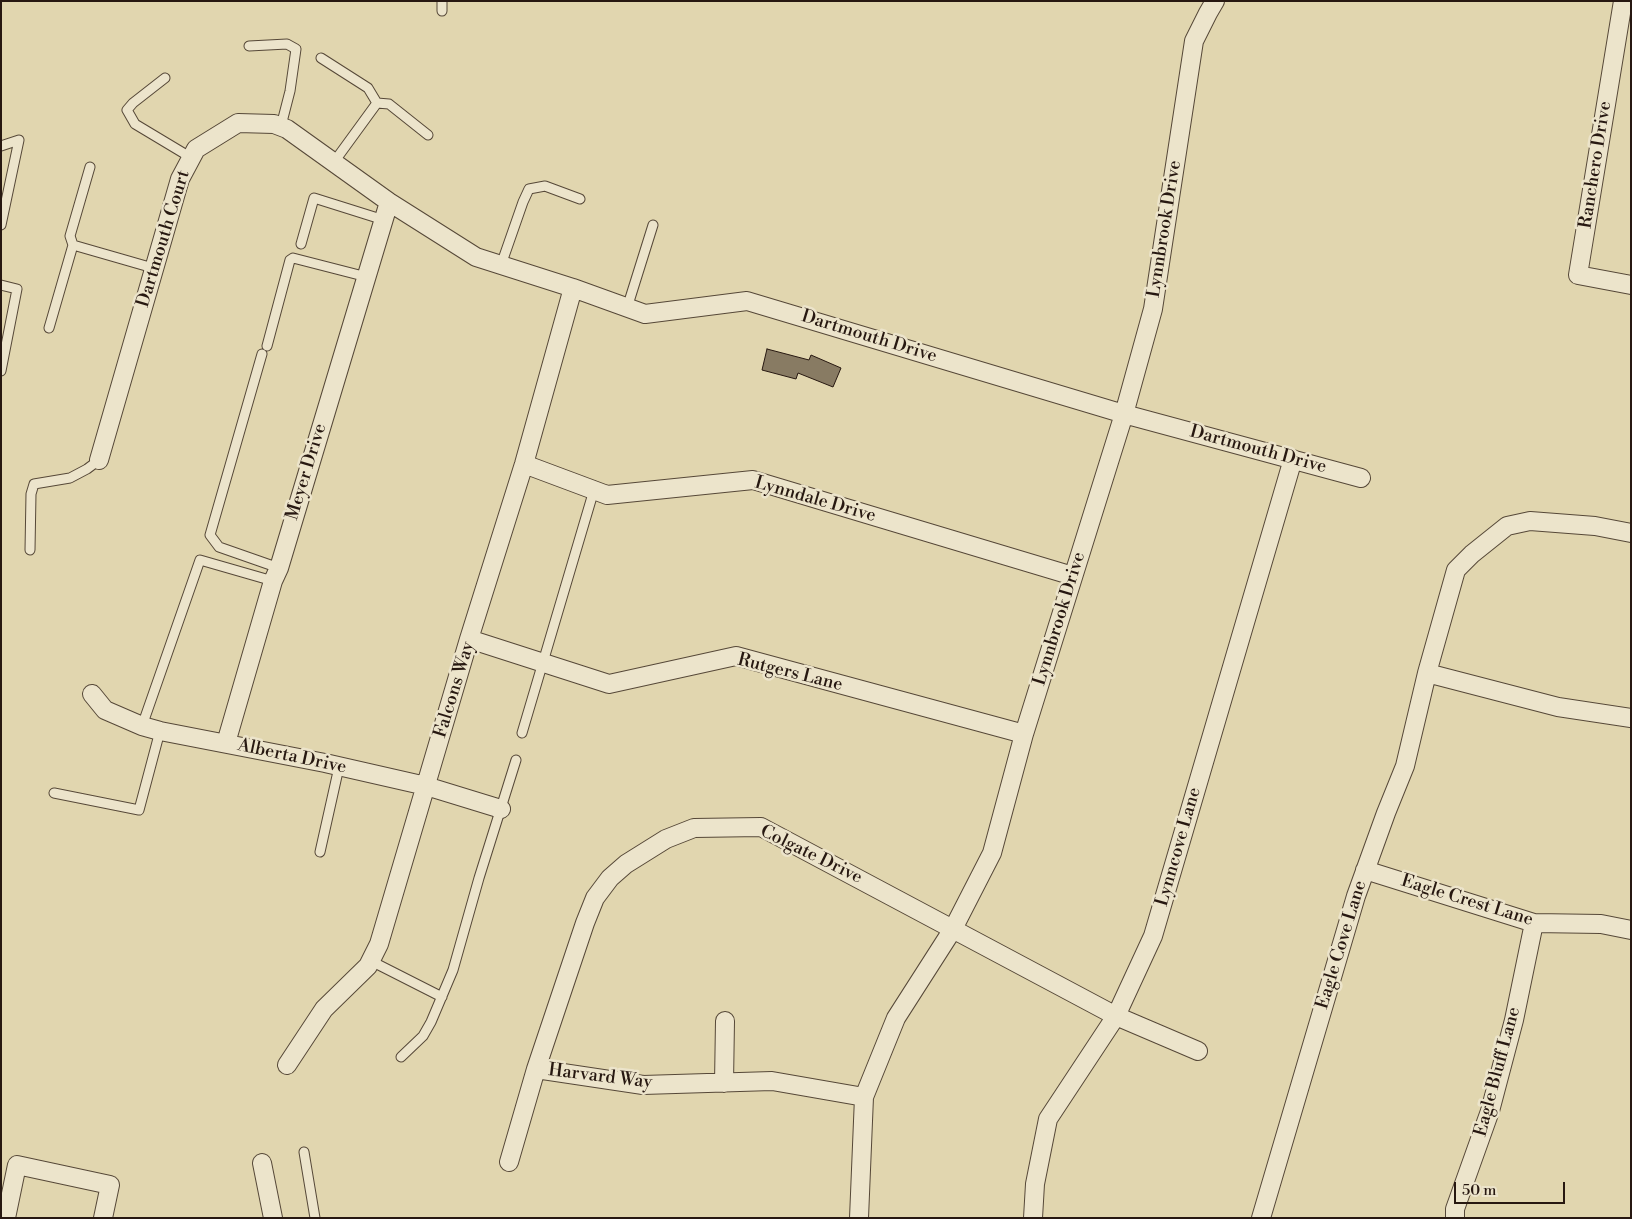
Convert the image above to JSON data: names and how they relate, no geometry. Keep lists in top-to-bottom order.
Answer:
{
  "streets": {
    "street": [
      "Ranchero Drive",
      "Lynnbrook Drive",
      "Dartmouth Court",
      "Dartmouth Drive",
      "Meyer Drive",
      "Lynndale Drive",
      "Rutgers Lane",
      "Falcons Way",
      "Alberta Drive",
      "Lynncove Lane",
      "Colgate Drive",
      "Eagle Crest Lane",
      "Eagle Cove Lane",
      "Eagle Bluff Lane",
      "Harvard Way"
    ]
  },
  "crossings": [
    ["Lynnbrook Drive", "Dartmouth Drive"],
    ["Lynnbrook Drive", "Lynndale Drive"],
    ["Lynnbrook Drive", "Rutgers Lane"],
    ["Lynnbrook Drive", "Colgate Drive"],
    ["Lynnbrook Drive", "Harvard Way"],
    ["Dartmouth Court", "Dartmouth Drive"],
    ["Dartmouth Court", "Meyer Drive"],
    ["Dartmouth Drive", "Meyer Drive"],
    ["Dartmouth Drive", "Falcons Way"],
    ["Dartmouth Drive", "Lynncove Lane"],
    ["Meyer Drive", "Alberta Drive"],
    ["Lynndale Drive", "Falcons Way"],
    ["Rutgers Lane", "Falcons Way"],
    ["Falcons Way", "Alberta Drive"],
    ["Lynncove Lane", "Colgate Drive"],
    ["Colgate Drive", "Harvard Way"],
    ["Eagle Crest Lane", "Eagle Cove Lane"],
    ["Eagle Crest Lane", "Eagle Bluff Lane"]
  ],
  "scale_bar": "50 m"
}
